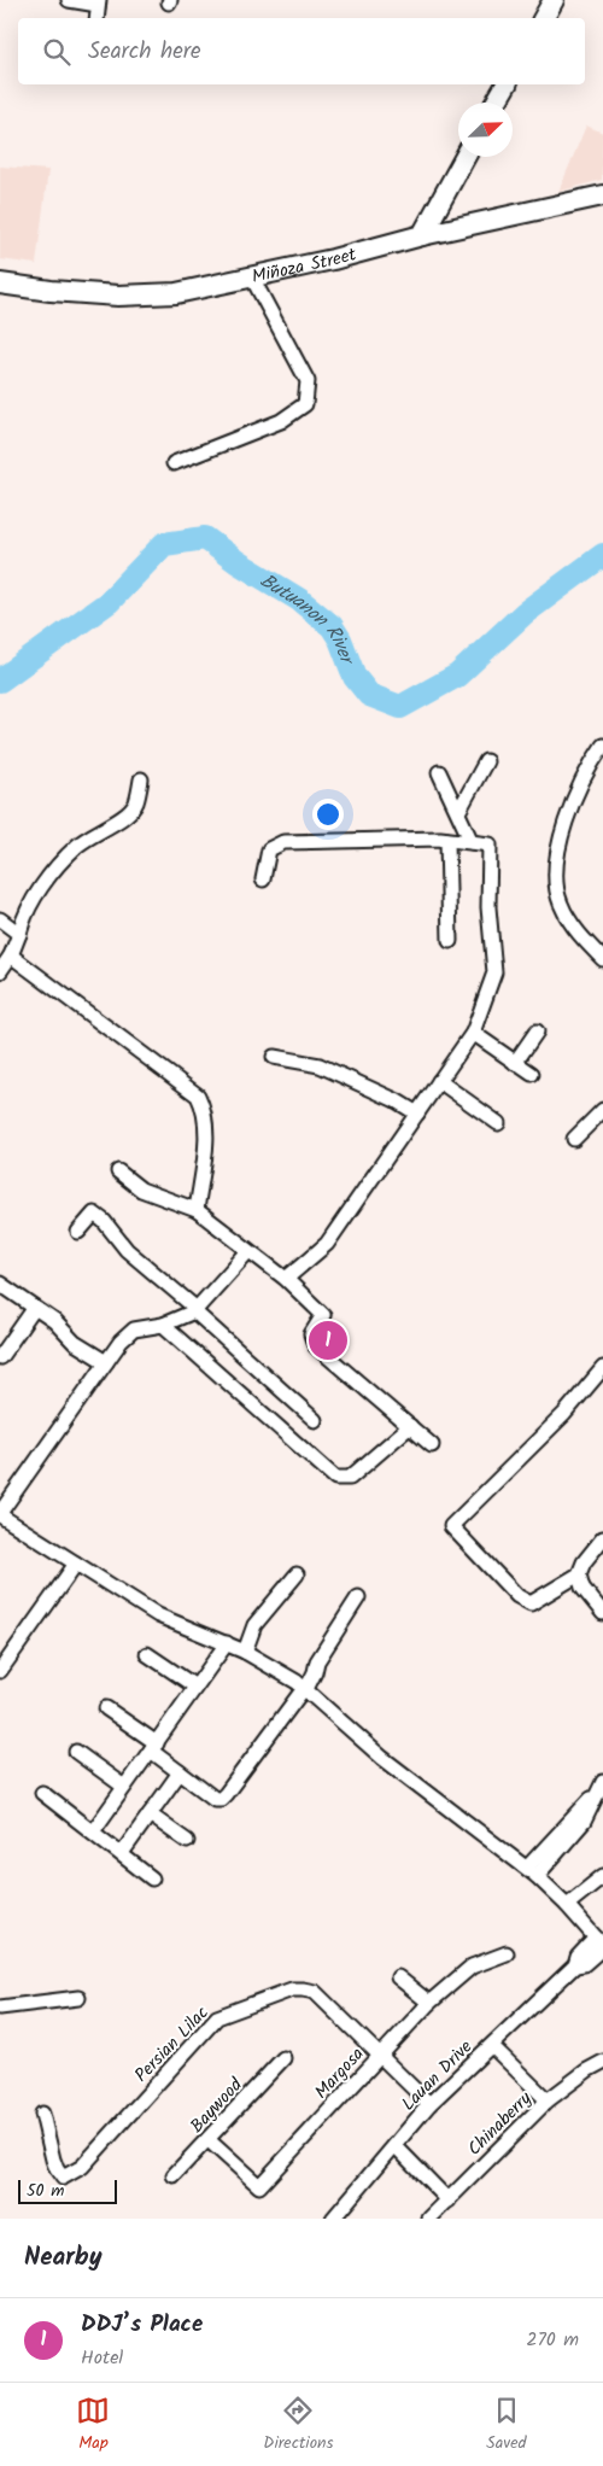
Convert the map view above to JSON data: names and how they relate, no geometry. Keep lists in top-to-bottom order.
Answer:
{
  "streets": {
    "main road": ["Miñoza Street"],
    "street": [
      "Persian Lilac",
      "Margosa",
      "Lauan Drive",
      "Baywood",
      "Chinaberry"
    ]
  },
  "crossings": [
    ["Persian Lilac", "Margosa"],
    ["Persian Lilac", "Lauan Drive"],
    ["Margosa", "Baywood"]
  ],
  "water": ["Butuanon River"],
  "scale_bar": "50 m",
  "north": "top right",
  "page": {
    "search": "Search here",
    "pins": "1",
    "scale": "50 m",
    "heading": "Nearby",
    "list": [
      {
        "mark": "1",
        "name": "DDJ’s Place",
        "note": "Hotel",
        "value": "270 m"
      }
    ],
    "nav": ["Map", "Directions", "Saved"]
  }
}
